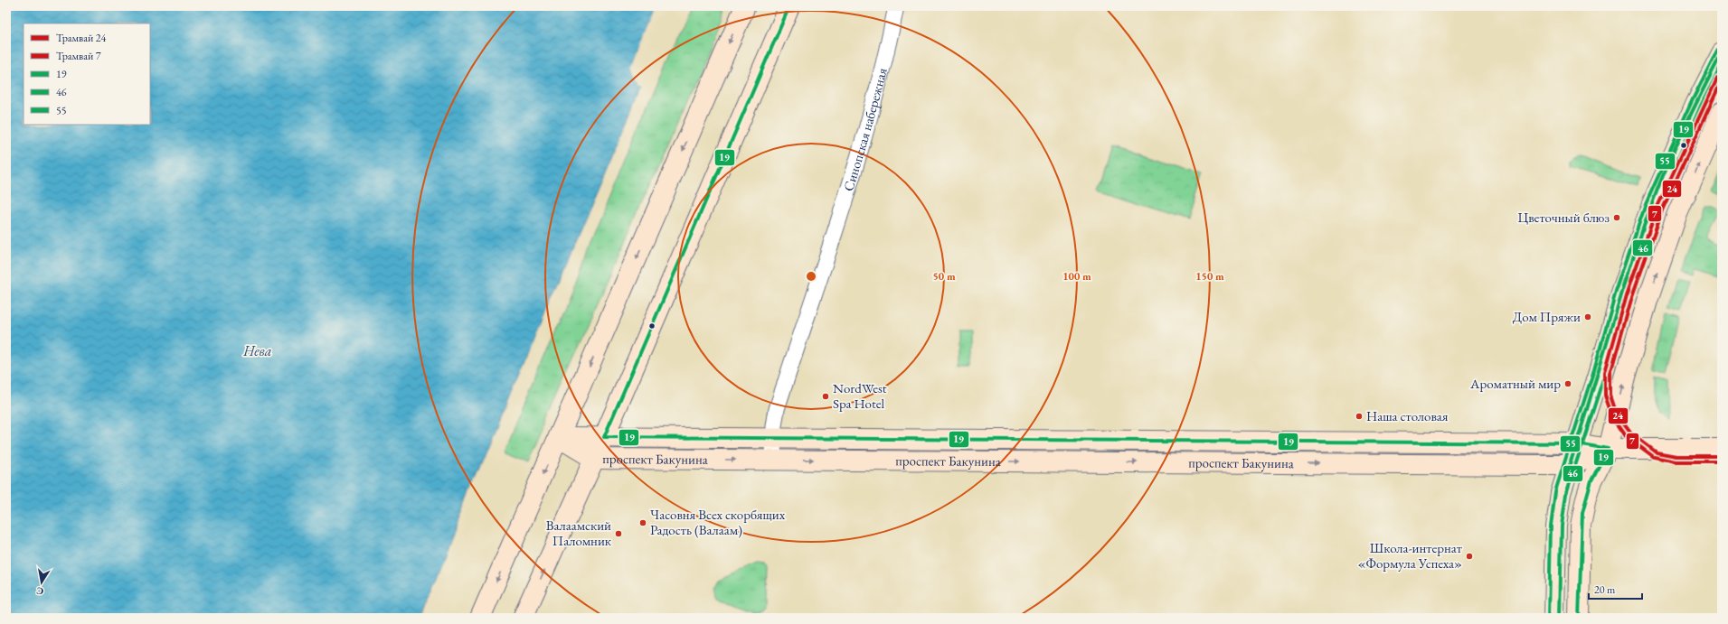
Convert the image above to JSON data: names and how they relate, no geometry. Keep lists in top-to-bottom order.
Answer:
{
  "streets": {
    "street": ["Синопская набережная", "проспект Бакунина"]
  },
  "crossings": [
    ["Синопская набережная", "проспект Бакунина"]
  ],
  "water": ["Нева"],
  "places": [
    "Цветочный блюз",
    "Дом Пряжи",
    "Ароматный мир",
    "NordWest Spa Hotel",
    "Наша столовая",
    "Часовня Всех скорбящих Радость (Валаам)",
    "Валаамский Паломник",
    "Школа-интернат «Формула Успеха»"
  ],
  "lines": [
    "transit line 19",
    "transit line 55",
    "transit line 46",
    "tram line 7",
    "tram line 24"
  ],
  "legend": [
    "Трамвай 24",
    "Трамвай 7",
    "19",
    "46",
    "55"
  ],
  "scale_bar": "20 m",
  "north": "bottom",
  "rings": ["50 m", "100 m", "150 m"]
}
